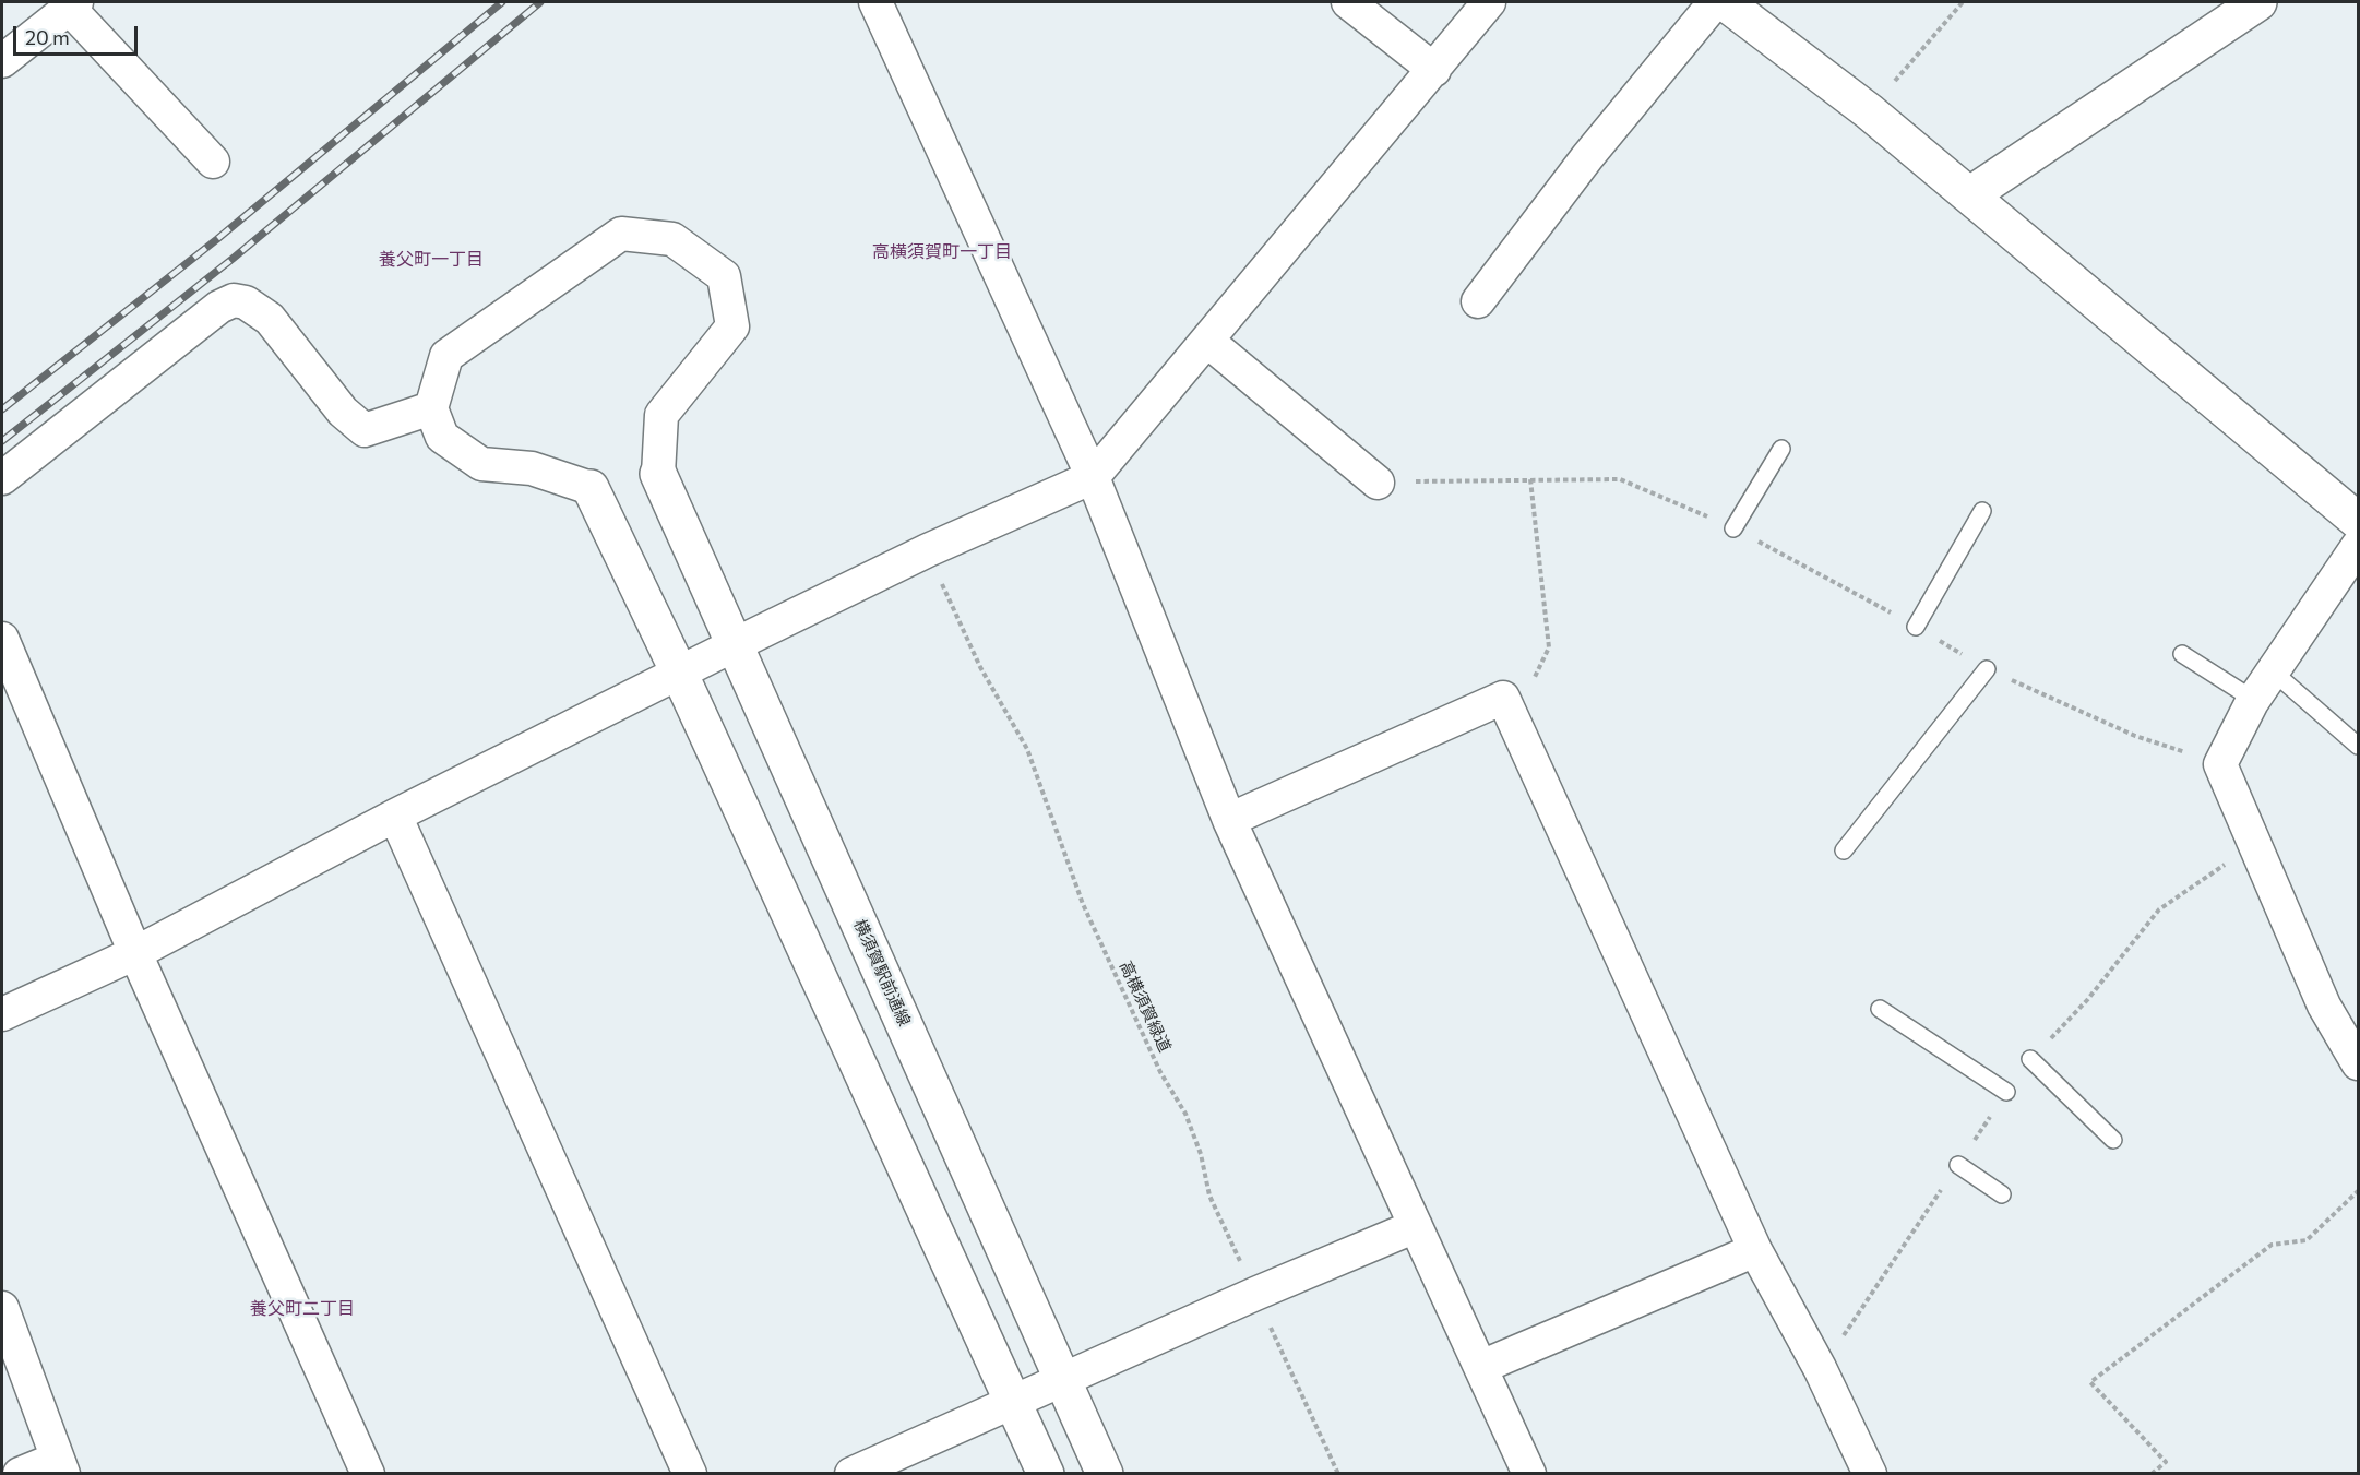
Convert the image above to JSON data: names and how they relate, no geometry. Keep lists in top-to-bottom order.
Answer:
{
  "streets": {
    "street": ["横須賀駅前通線"],
    "path": ["高横須賀緑道"]
  },
  "districts": ["高横須賀町一丁目", "養父町一丁目", "養父町二丁目"],
  "scale_bar": "20 m"
}
